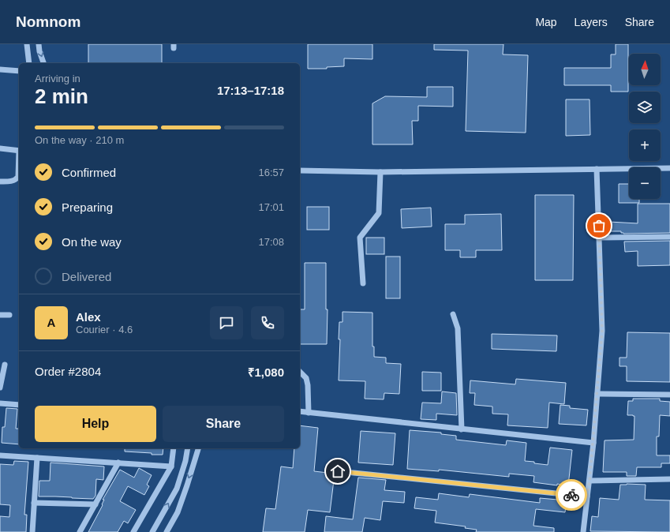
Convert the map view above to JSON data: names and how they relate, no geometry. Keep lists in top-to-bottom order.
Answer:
{
  "north": "top",
  "page": {
    "header": "Nomnom",
    "nav": ["Map", "Layers", "Share"],
    "map_buttons": ["+", "−"],
    "heading": ["2 min", "Arriving in", "17:13–17:18"],
    "panel": [
      "Alex",
      "Courier · 4.6",
      "Order #2804",
      "₹1,080"
    ],
    "bar": "On the way · 210 m",
    "list": [
      ["Confirmed", "16:57"],
      ["Preparing", "17:01"],
      ["On the way", "17:08"],
      "Delivered"
    ],
    "round": "A",
    "buttons": ["Help", "Share"]
  }
}
